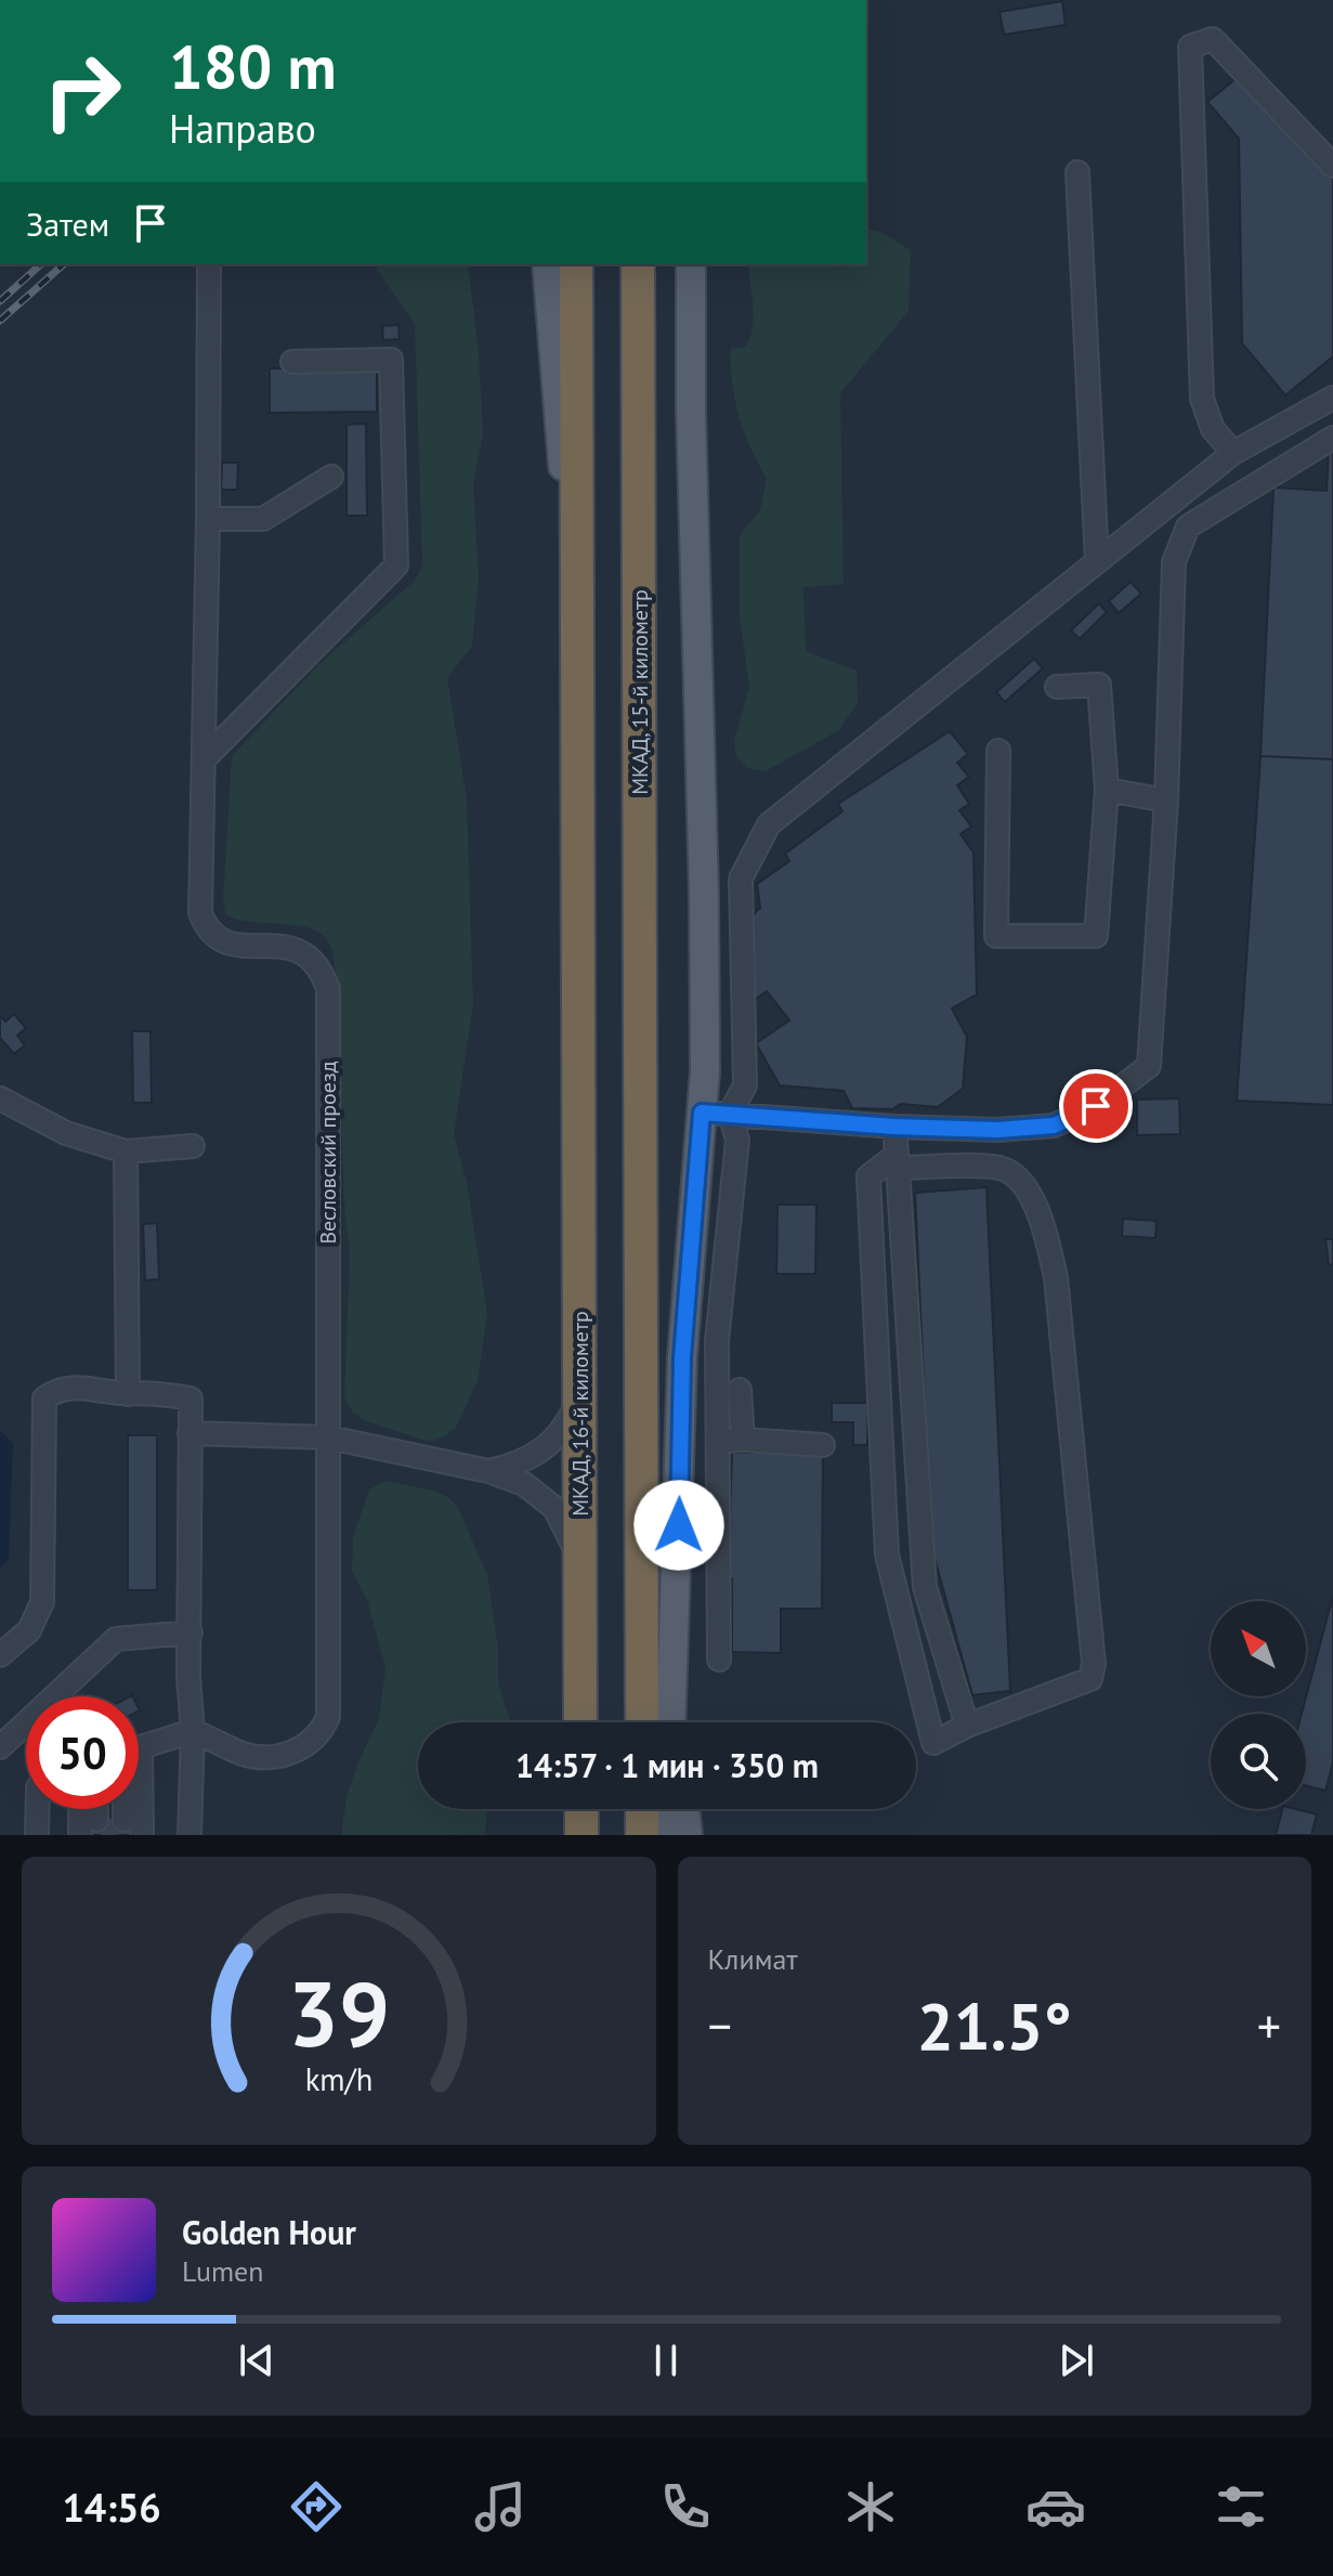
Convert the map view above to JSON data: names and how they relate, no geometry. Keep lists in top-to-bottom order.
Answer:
{
  "streets": {
    "highway": ["МКАД, 15-й километр", "МКАД, 16-й километр"],
    "street": ["Весловский проезд"]
  },
  "north": "top left",
  "page": {
    "turn": ["180 m", "Направо"],
    "then": "Затем",
    "limit": "50",
    "trip": "14:57 · 1 мин · 350 m",
    "tile": "Климат",
    "heat": ["−", "21.5°", "+"],
    "song": ["Golden Hour", "Lumen"],
    "tabs": "14:56",
    "gauge": ["39", "km/h"]
  }
}
